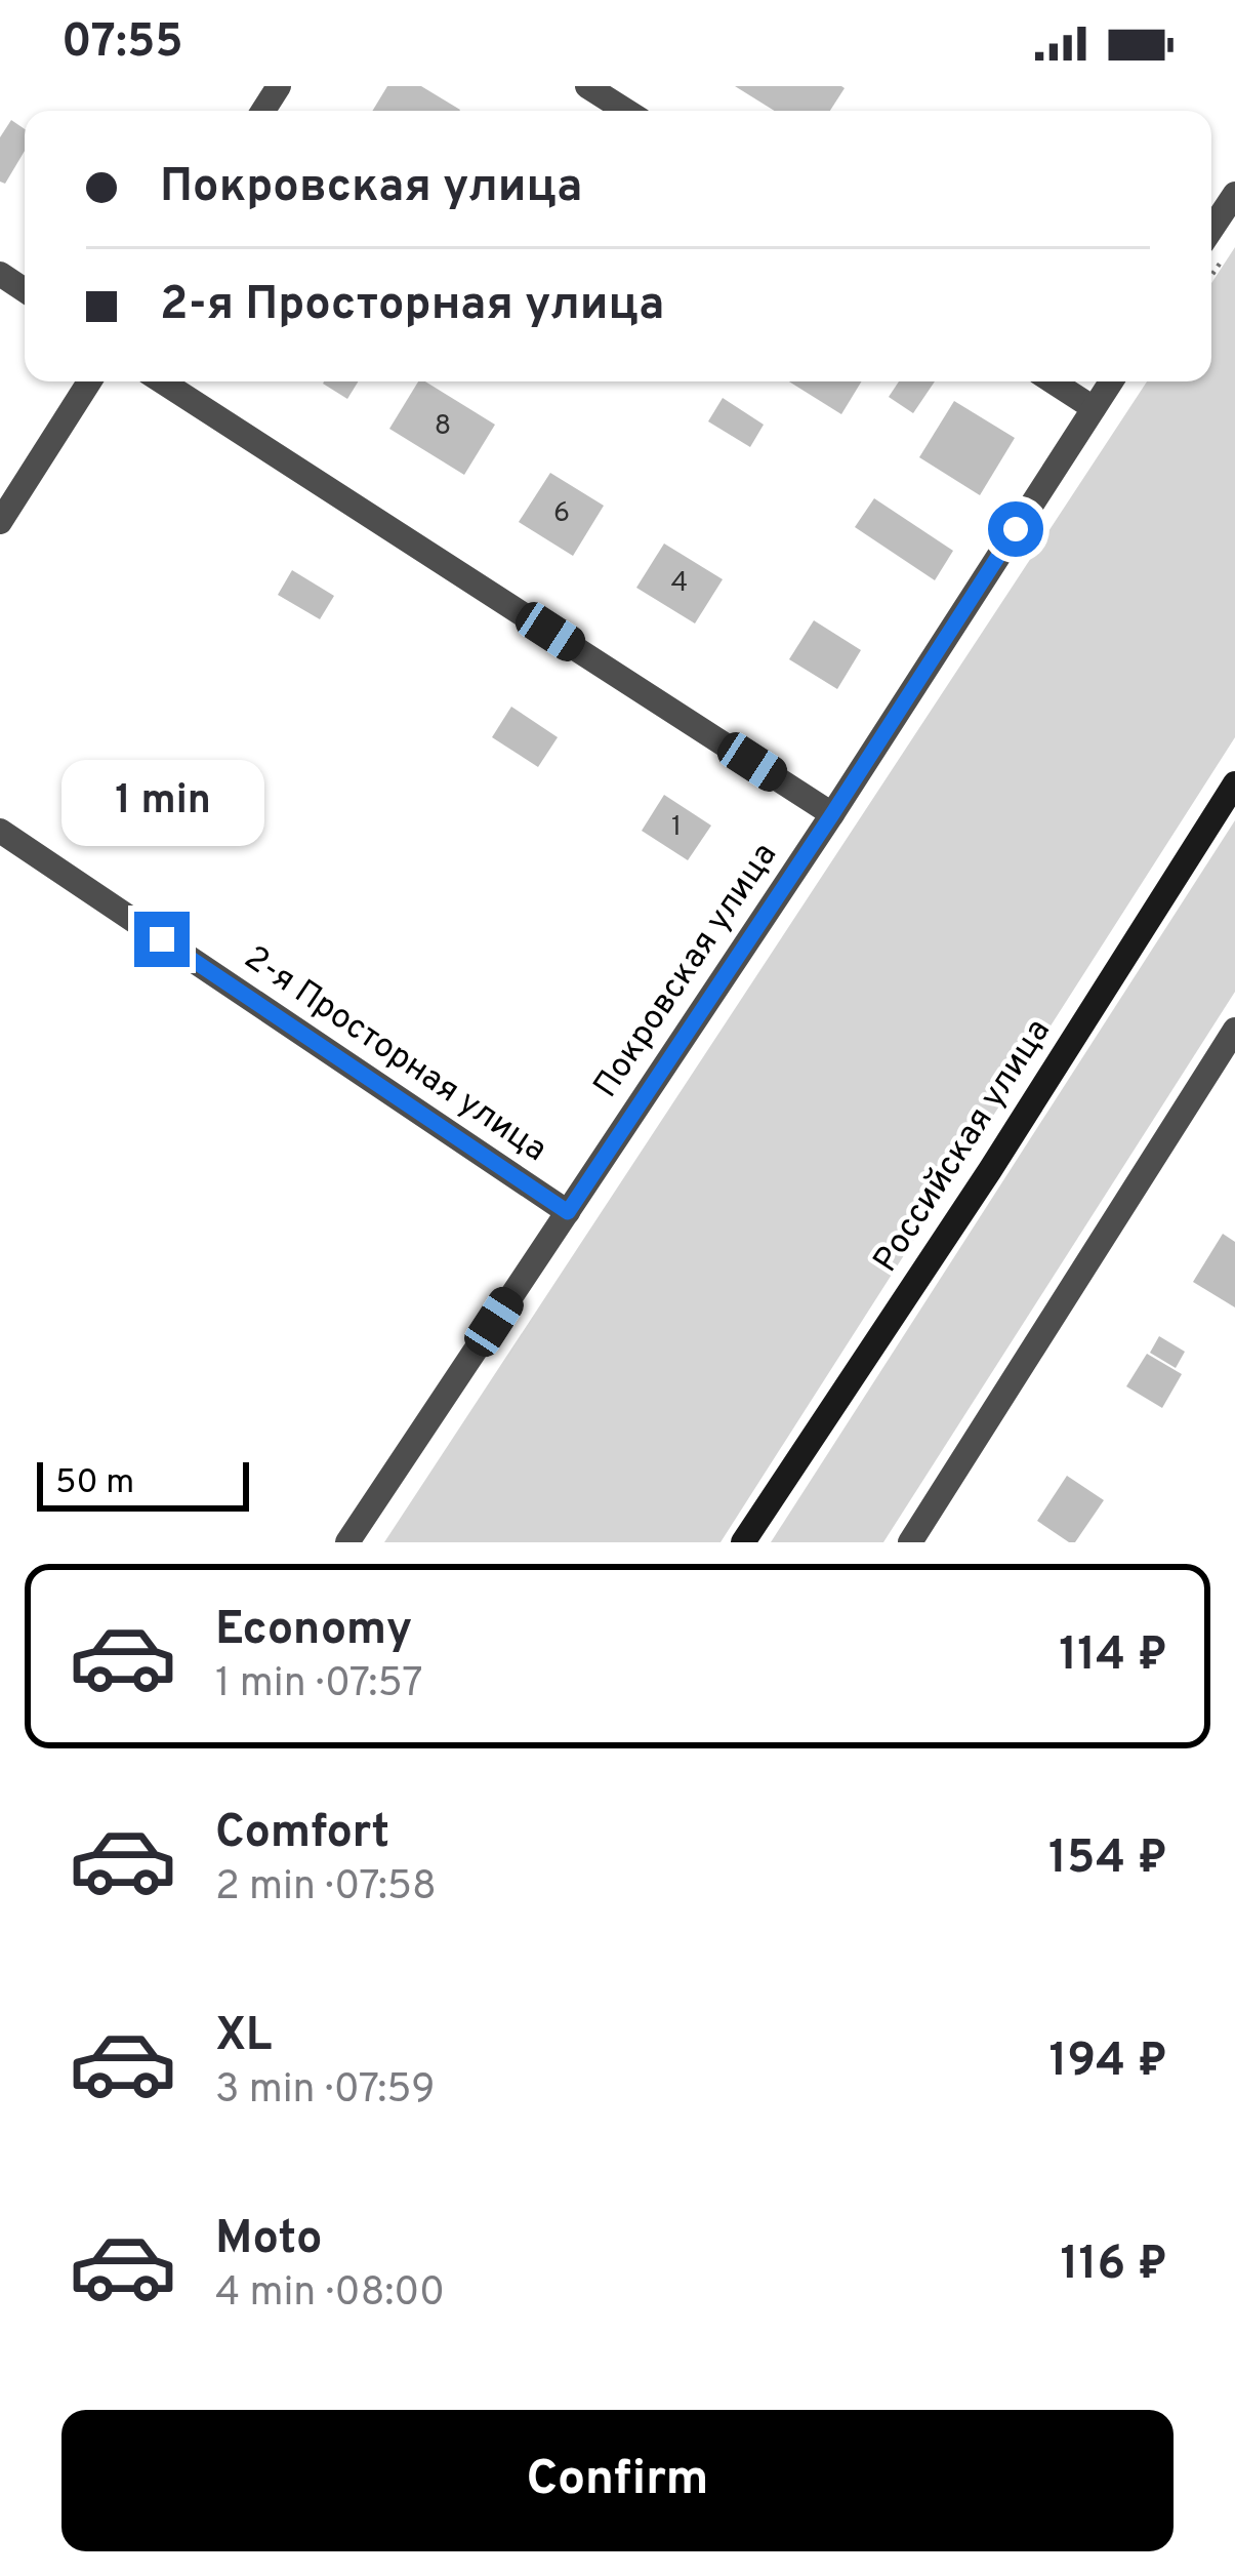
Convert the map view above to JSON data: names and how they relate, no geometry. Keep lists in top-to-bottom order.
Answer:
{
  "streets": {
    "main road": ["Российская улица"],
    "street": ["Покровская улица", "2-я Просторная улица"]
  },
  "crossings": [
    ["Покровская улица", "2-я Просторная улица"]
  ],
  "house_numbers": [
    "8",
    "6",
    "4",
    "1"
  ],
  "scale_bar": "50 m",
  "page": {
    "status": "07:55",
    "banner": ["Покровская улица", "2-я Просторная улица"],
    "bubble": "1 min",
    "scale": "50 m",
    "list": [
      {
        "name": "Economy",
        "note": "1 min · 07:57",
        "value": "114 ₽"
      },
      {
        "name": "Comfort",
        "note": "2 min · 07:58",
        "value": "154 ₽"
      },
      {
        "name": "XL",
        "note": "3 min · 07:59",
        "value": "194 ₽"
      },
      {
        "name": "Moto",
        "note": "4 min · 08:00",
        "value": "116 ₽"
      }
    ],
    "buttons": "Confirm"
  }
}
